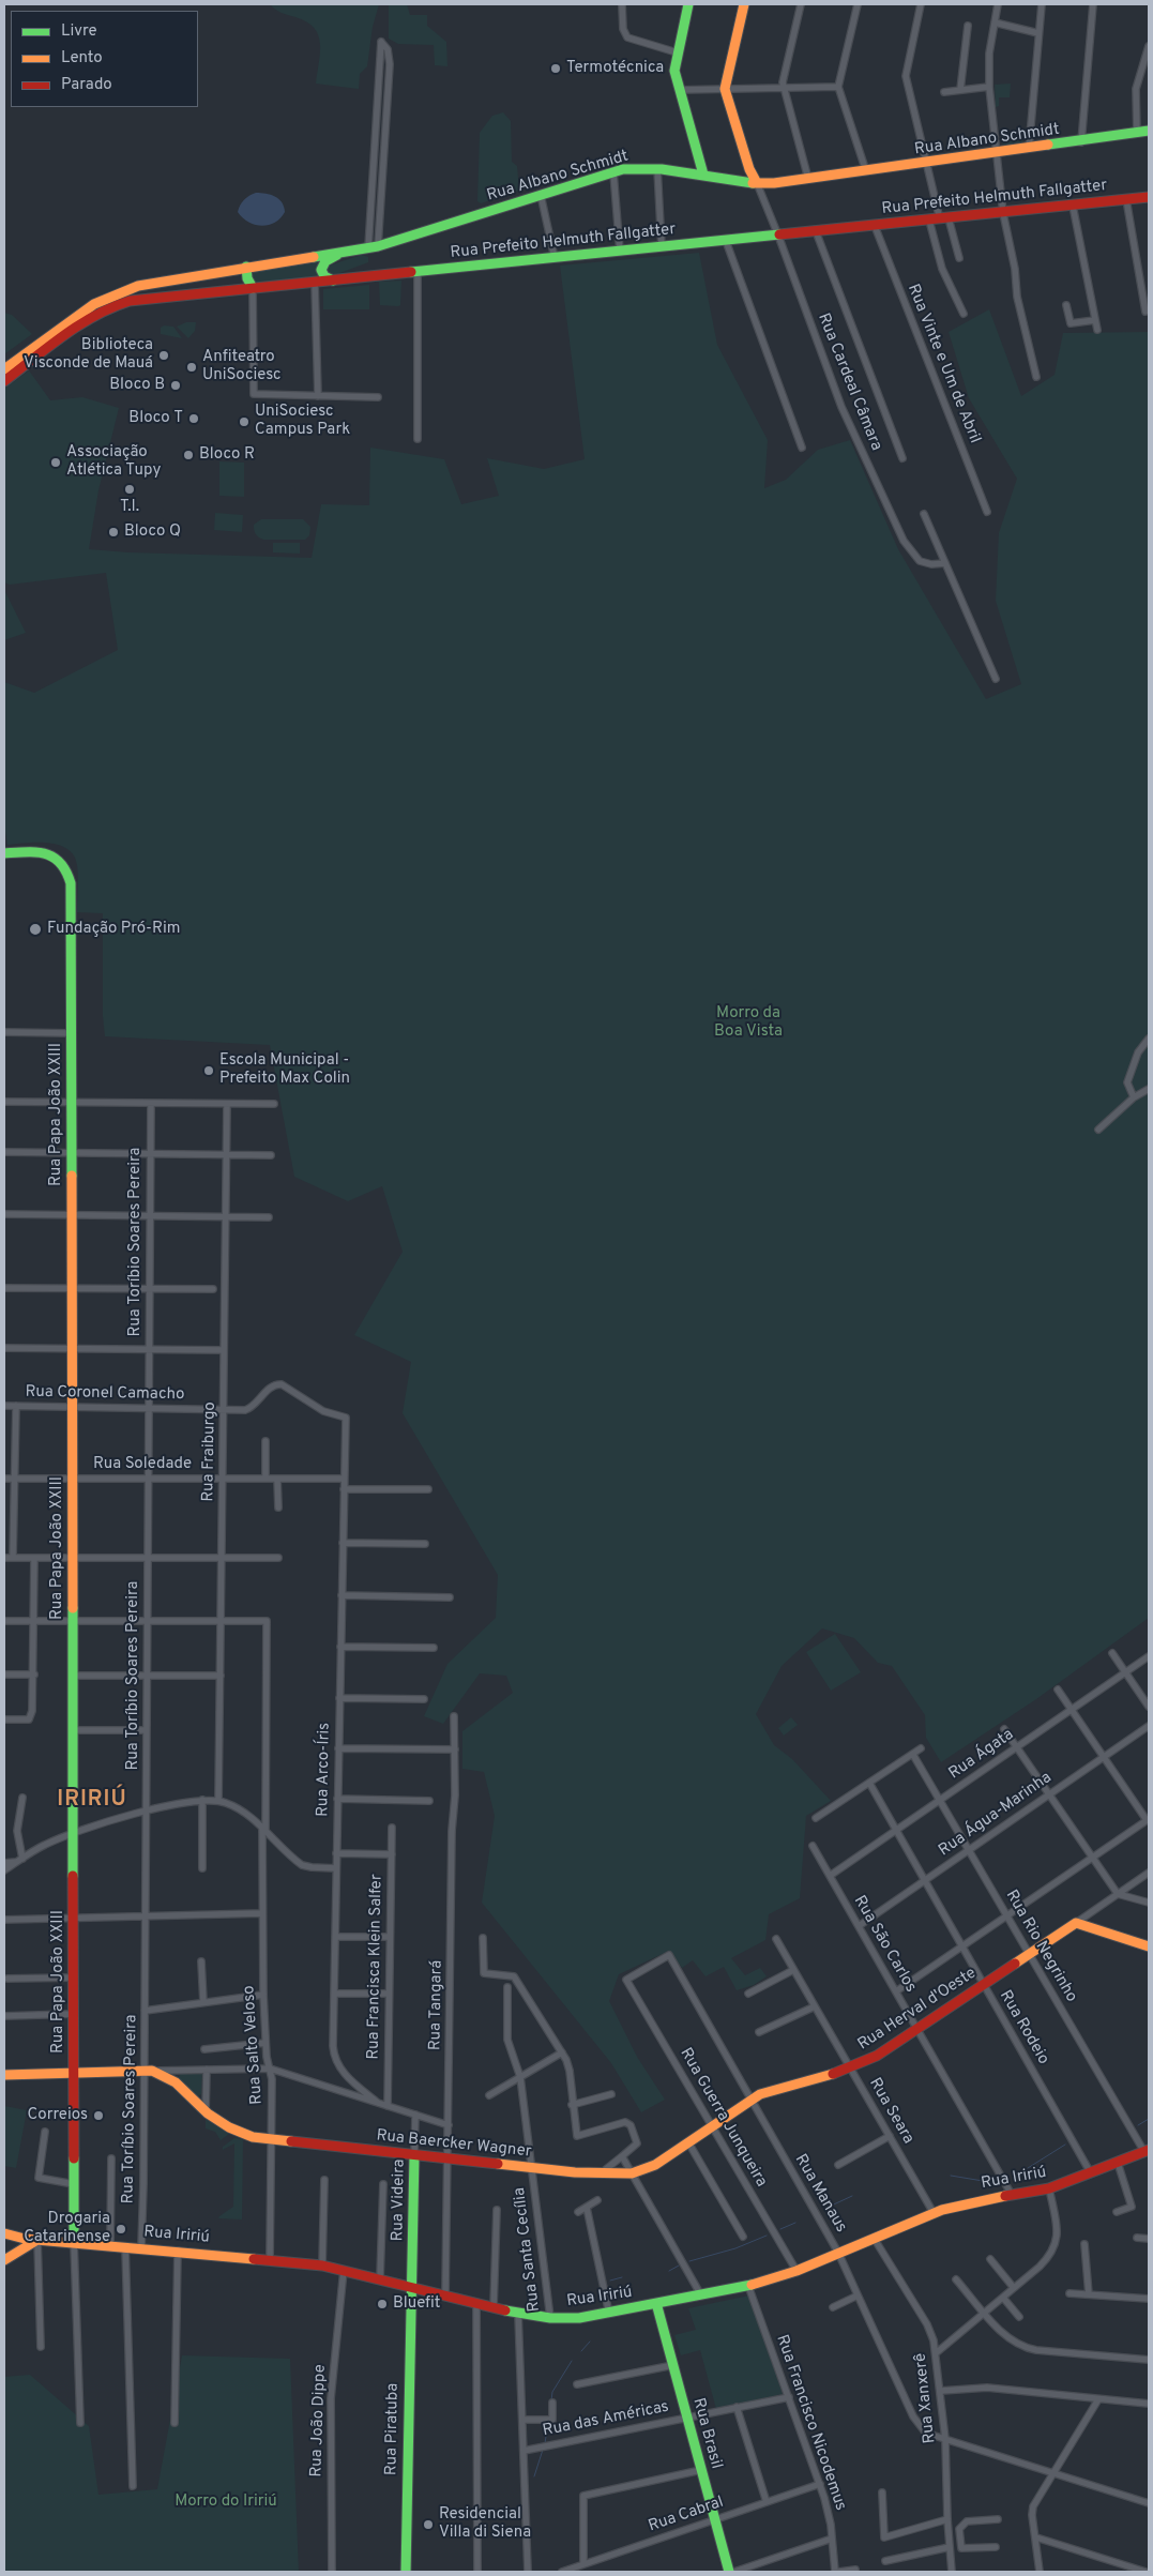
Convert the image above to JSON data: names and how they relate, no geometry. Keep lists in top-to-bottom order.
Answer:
{
  "streets": {
    "main road": [
      "Rua Albano Schmidt",
      "Rua Prefeito Helmuth Fallgatter",
      "Rua Papa João XXIII",
      "Rua Herval d'Oeste",
      "Rua Baercker Wagner",
      "Rua Iririú",
      "Rua Videira",
      "Rua Piratuba",
      "Rua Brasil"
    ],
    "street": [
      "Rua Vinte e Um de Abril",
      "Rua Cardeal Câmara",
      "Rua Toríbio Soares Pereira",
      "Rua Coronel Camacho",
      "Rua Fraiburgo",
      "Rua Soledade",
      "Rua Ágata",
      "Rua Arco-Íris",
      "Rua Água-Marinha",
      "Rua São Carlos",
      "Rua Rio Negrinho",
      "Rua Francisca Klein Salfer",
      "Rua Tangará",
      "Rua Rodeio",
      "Rua Salto Veloso",
      "Rua Seara",
      "Rua Guerra Junqueira",
      "Rua Manaus",
      "Rua Santa Cecília",
      "Rua Xanxerê",
      "Rua das Américas",
      "Rua João Dippe",
      "Rua Francisco Nicodemus",
      "Rua Cabral"
    ]
  },
  "crossings": [
    ["Rua Albano Schmidt", "Rua Cardeal Câmara"],
    ["Rua Prefeito Helmuth Fallgatter", "Rua Vinte e Um de Abril"],
    ["Rua Prefeito Helmuth Fallgatter", "Rua Cardeal Câmara"],
    ["Rua Papa João XXIII", "Rua Coronel Camacho"],
    ["Rua Papa João XXIII", "Rua Soledade"],
    ["Rua Papa João XXIII", "Rua Iririú"],
    ["Rua Toríbio Soares Pereira", "Rua Coronel Camacho"],
    ["Rua Toríbio Soares Pereira", "Rua Soledade"],
    ["Rua Toríbio Soares Pereira", "Rua Iririú"],
    ["Rua Coronel Camacho", "Rua Fraiburgo"],
    ["Rua Coronel Camacho", "Rua Arco-Íris"],
    ["Rua Fraiburgo", "Rua Soledade"],
    ["Rua Fraiburgo", "Rua Salto Veloso"],
    ["Rua Soledade", "Rua Arco-Íris"],
    ["Rua Ágata", "Rua São Carlos"],
    ["Rua Ágata", "Rua Rio Negrinho"],
    ["Rua Ágata", "Rua Rodeio"],
    ["Rua Água-Marinha", "Rua São Carlos"],
    ["Rua Água-Marinha", "Rua Rio Negrinho"],
    ["Rua Água-Marinha", "Rua Rodeio"],
    ["Rua São Carlos", "Rua Herval d'Oeste"],
    ["Rua São Carlos", "Rua Iririú"],
    ["Rua Rio Negrinho", "Rua Herval d'Oeste"],
    ["Rua Rio Negrinho", "Rua Iririú"],
    ["Rua Tangará", "Rua Baercker Wagner"],
    ["Rua Tangará", "Rua Iririú"],
    ["Rua Herval d'Oeste", "Rua Rodeio"],
    ["Rua Herval d'Oeste", "Rua Seara"],
    ["Rua Herval d'Oeste", "Rua Guerra Junqueira"],
    ["Rua Herval d'Oeste", "Rua Baercker Wagner"],
    ["Rua Herval d'Oeste", "Rua Manaus"],
    ["Rua Rodeio", "Rua Iririú"],
    ["Rua Salto Veloso", "Rua Baercker Wagner"],
    ["Rua Salto Veloso", "Rua Iririú"],
    ["Rua Seara", "Rua Iririú"],
    ["Rua Guerra Junqueira", "Rua Iririú"],
    ["Rua Guerra Junqueira", "Rua Manaus"],
    ["Rua Baercker Wagner", "Rua Videira"],
    ["Rua Baercker Wagner", "Rua Santa Cecília"],
    ["Rua Iririú", "Rua Manaus"],
    ["Rua Iririú", "Rua Videira"],
    ["Rua Iririú", "Rua Santa Cecília"],
    ["Rua Iririú", "Rua Xanxerê"],
    ["Rua Iririú", "Rua João Dippe"],
    ["Rua Iririú", "Rua Francisco Nicodemus"],
    ["Rua Iririú", "Rua Piratuba"],
    ["Rua Iririú", "Rua Brasil"],
    ["Rua Manaus", "Rua Xanxerê"],
    ["Rua Videira", "Rua Piratuba"],
    ["Rua das Américas", "Rua Francisco Nicodemus"],
    ["Rua das Américas", "Rua Brasil"],
    ["Rua Francisco Nicodemus", "Rua Cabral"],
    ["Rua Brasil", "Rua Cabral"]
  ],
  "districts": ["IRIRIÚ"],
  "parks": ["Morro da Boa Vista", "Morro do Iririú"],
  "places": [
    "Termotécnica",
    "Biblioteca Visconde de Mauá",
    "Anfiteatro UniSociesc",
    "Bloco B",
    "Bloco T",
    "UniSociesc Campus Park",
    "Bloco R",
    "Associação Atlética Tupy",
    "T.I.",
    "Bloco Q",
    "Fundação Pró-Rim",
    "Escola Municipal - Prefeito Max Colin",
    "Correios",
    "Drogaria Catarinense",
    "Bluefit",
    "Residencial Villa di Siena"
  ],
  "legend": ["Livre", "Lento", "Parado"]
}
